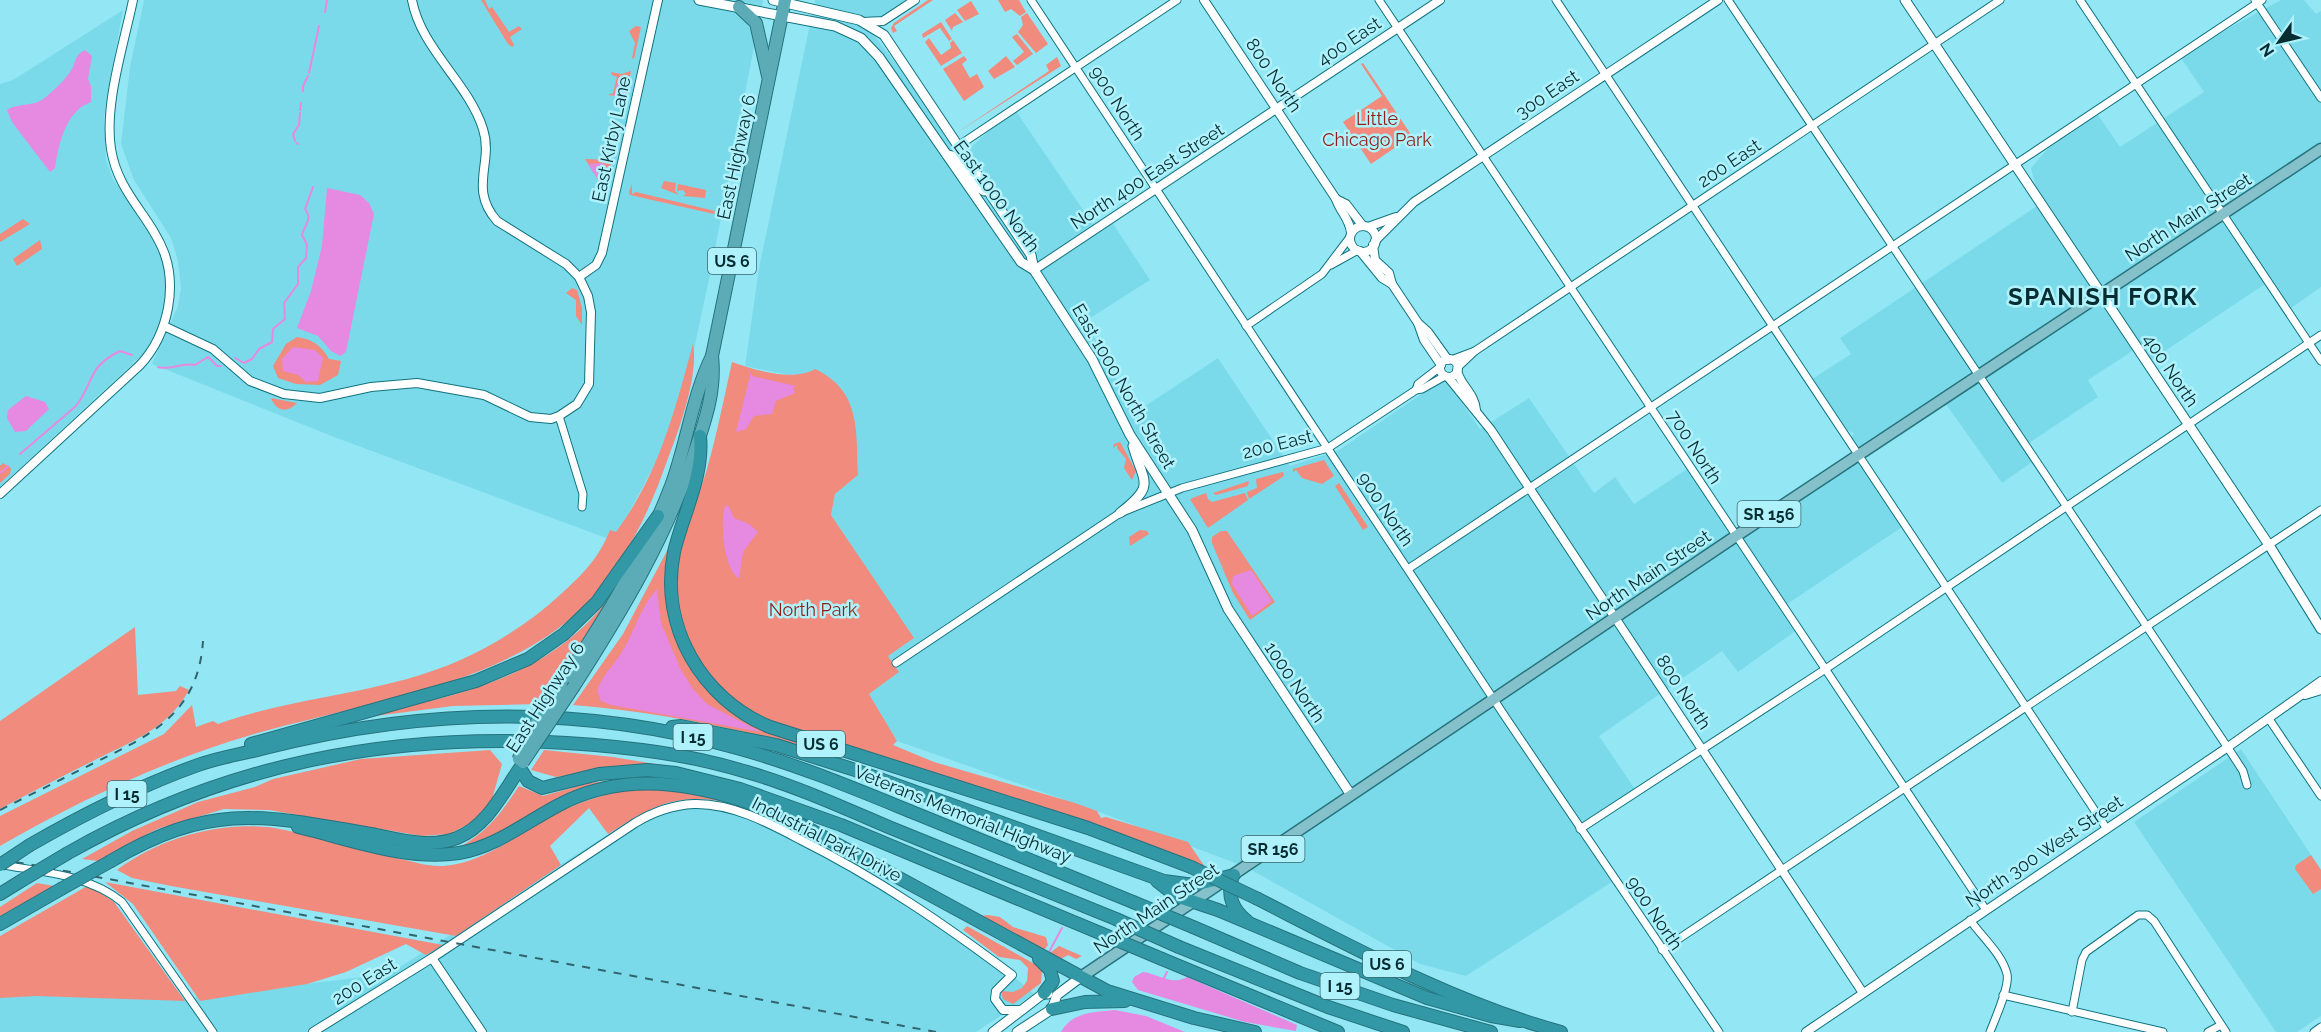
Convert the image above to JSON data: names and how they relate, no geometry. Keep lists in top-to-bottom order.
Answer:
{
  "streets": {
    "highway": [
      "East Highway 6",
      "US 6",
      "I 15",
      "Veterans Memorial Highway"
    ],
    "main road": [
      "East 1000 North",
      "North Main Street",
      "400 North",
      "East 1000 North Street",
      "SR 156",
      "1000 North"
    ],
    "street": [
      "400 East",
      "800 North",
      "300 East",
      "900 North",
      "East Kirby Lane",
      "200 East",
      "North 400 East Street",
      "700 North",
      "Industrial Park Drive",
      "North 300 West Street"
    ]
  },
  "crossings": [
    ["400 East", "800 North"],
    ["400 East", "North 400 East Street"],
    ["400 East", "700 North"],
    ["800 North", "300 East"],
    ["800 North", "200 East"],
    ["800 North", "North 400 East Street"],
    ["800 North", "North Main Street"],
    ["800 North", "North 300 West Street"],
    ["300 East", "700 North"],
    ["900 North", "200 East"],
    ["900 North", "North 400 East Street"],
    ["900 North", "North Main Street"],
    ["East Highway 6", "East 1000 North"],
    ["East Highway 6", "US 6"],
    ["200 East", "400 North"],
    ["200 East", "East 1000 North Street"],
    ["200 East", "700 North"],
    ["200 East", "Industrial Park Drive"],
    ["North 400 East Street", "East 1000 North"],
    ["North 400 East Street", "East 1000 North Street"],
    ["East 1000 North", "East 1000 North Street"],
    ["North Main Street", "400 North"],
    ["North Main Street", "700 North"],
    ["North Main Street", "1000 North"],
    ["North Main Street", "Industrial Park Drive"],
    ["East 1000 North Street", "1000 North"],
    ["700 North", "North 300 West Street"]
  ],
  "districts": ["SPANISH FORK"],
  "parks": ["Little Chicago Park", "North Park"],
  "north": "bottom left"
}
